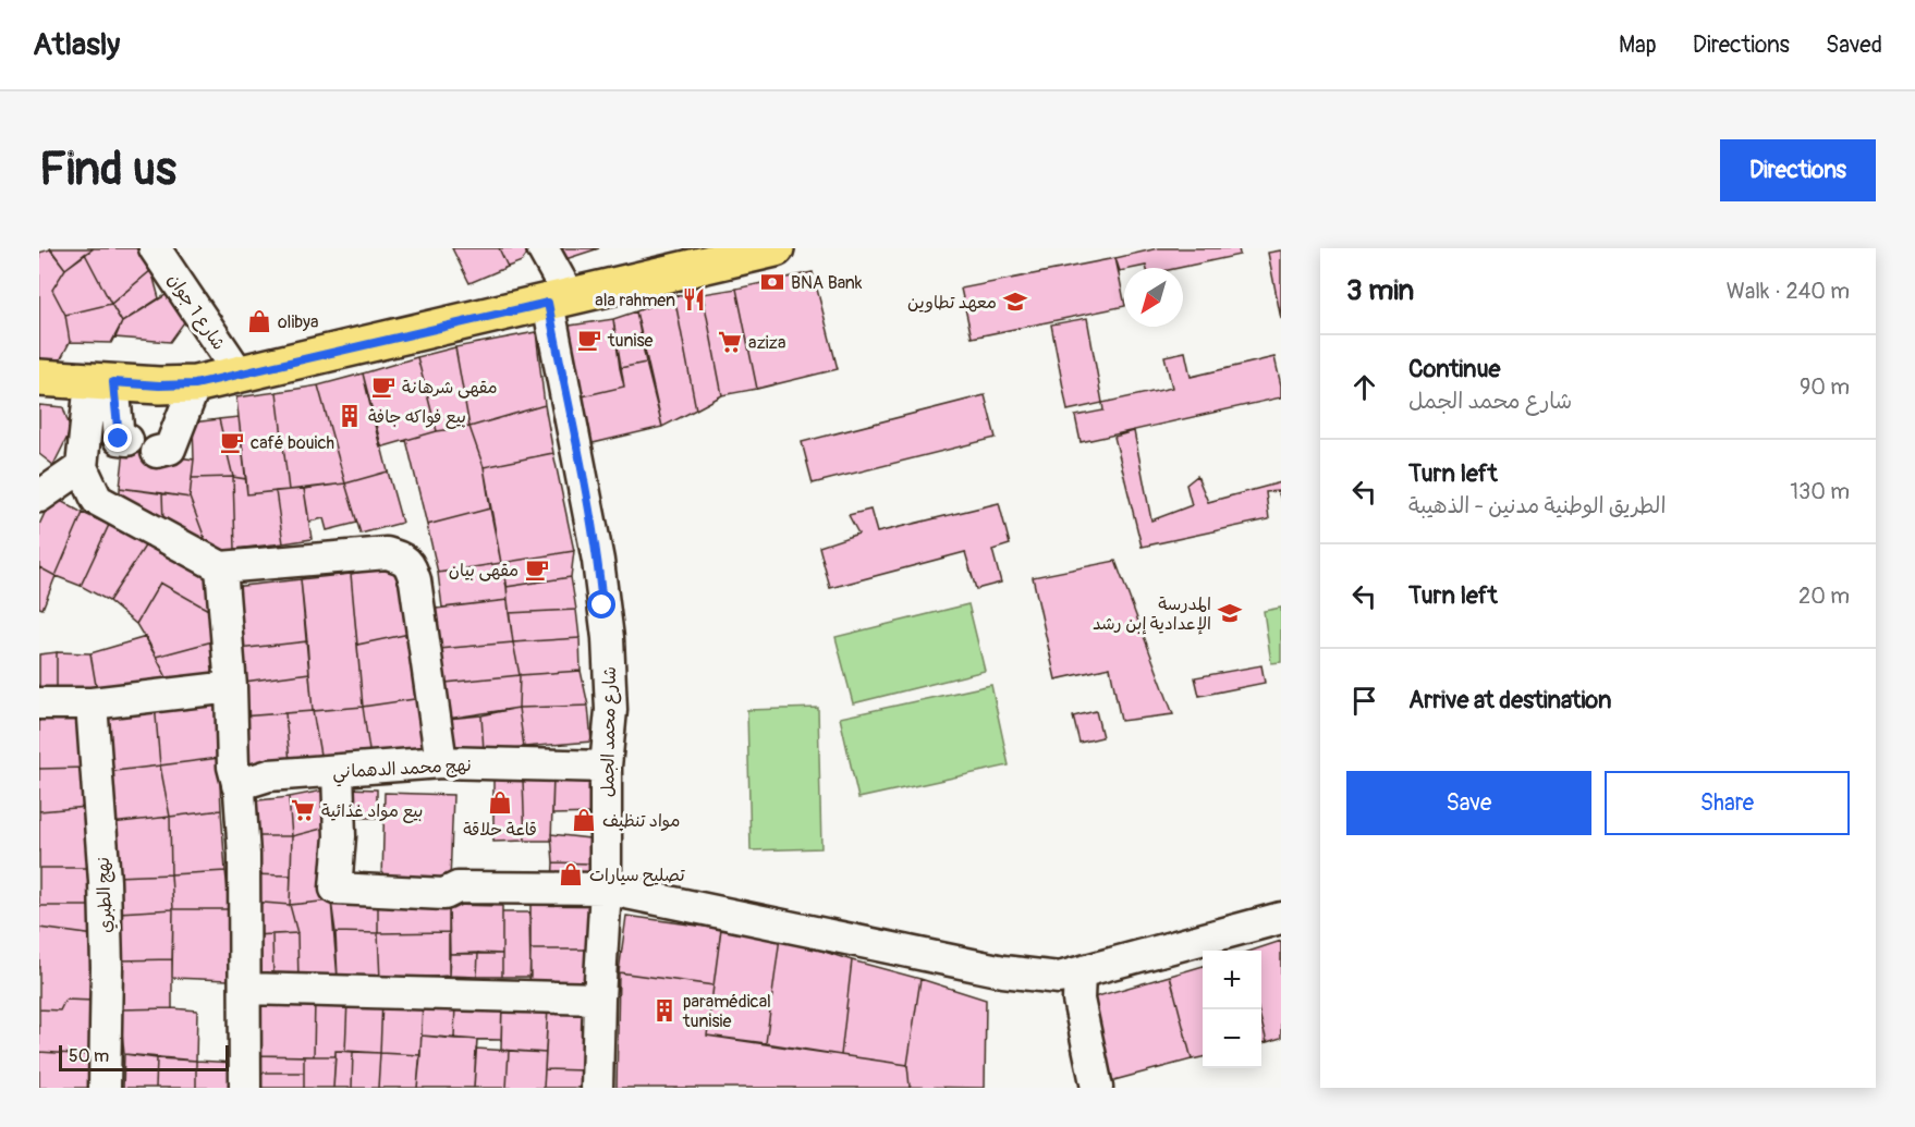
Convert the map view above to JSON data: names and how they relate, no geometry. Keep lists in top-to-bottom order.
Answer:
{
  "streets": {
    "street": [
      "شارع 1 جوان",
      "شارع محمد الجمل",
      "نهج محمد الدهماني",
      "نهج الطبري"
    ]
  },
  "crossings": [
    ["شارع محمد الجمل", "نهج محمد الدهماني"]
  ],
  "places": {
    "bank": ["BNA Bank"],
    "restaurant": ["ala rahmen"],
    "school or university": ["معهد تطاوين", "المدرسة الإعدادية إبن رشد"],
    "shop": [
      "olibya",
      "قاعة حلاقة",
      "مواد تنظيف",
      "تصليح سيارات"
    ],
    "cafe": [
      "tunise",
      "مقهى شرهانة",
      "café bouich",
      "مقهى بيان"
    ],
    "supermarket": ["aziza", "بيع مواد غذائية"],
    "building": ["بيع فواكه جافة", "paramédical tunisie"]
  },
  "scale_bar": "50 m",
  "north": "bottom left",
  "page": {
    "header": "Atlasly",
    "nav": ["Map", "Directions", "Saved"],
    "buttons": [
      "Directions",
      ["Save", "Share"]
    ],
    "title": "Find us",
    "heading": ["3 min", "Walk · 240 m"],
    "list": [
      ["Continue", "شارع محمد الجمل", "90 m"],
      ["Turn left", "الطريق الوطنية مدنين - الذهيبة", "130 m"],
      ["Turn left", "20 m"],
      "Arrive at destination"
    ],
    "map_buttons": ["+", "−"],
    "scale": "50 m"
  }
}
